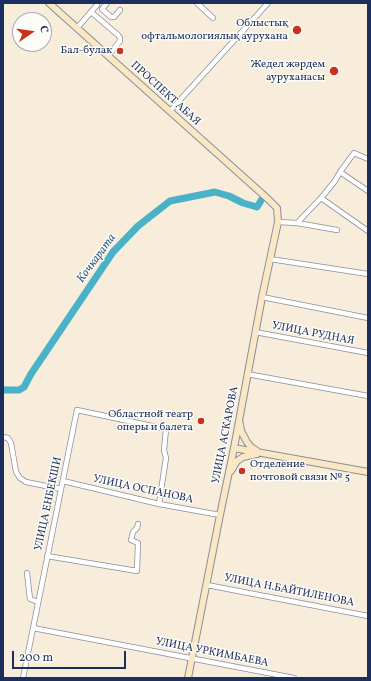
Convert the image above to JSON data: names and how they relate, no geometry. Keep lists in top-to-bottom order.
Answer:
{
  "streets": {
    "main road": ["ПРОСПЕКТ АБАЯ", "УЛИЦА АСКАРОВА"],
    "street": [
      "УЛИЦА РУДНАЯ",
      "УЛИЦА ОСПАНОВА",
      "УЛИЦА ЕНБЕКШИ",
      "УЛИЦА Н.БАЙТИЛЕНОВА",
      "УЛИЦА УРКИМБАЕВА"
    ]
  },
  "crossings": [
    ["ПРОСПЕКТ АБАЯ", "УЛИЦА АСКАРОВА"],
    ["УЛИЦА РУДНАЯ", "УЛИЦА АСКАРОВА"],
    ["УЛИЦА АСКАРОВА", "УЛИЦА ОСПАНОВА"],
    ["УЛИЦА АСКАРОВА", "УЛИЦА Н.БАЙТИЛЕНОВА"],
    ["УЛИЦА АСКАРОВА", "УЛИЦА УРКИМБАЕВА"],
    ["УЛИЦА ОСПАНОВА", "УЛИЦА ЕНБЕКШИ"],
    ["УЛИЦА ЕНБЕКШИ", "УЛИЦА УРКИМБАЕВА"]
  ],
  "water": ["Кочкарата"],
  "places": [
    "Облыстық офтальмологиялық аурухана",
    "Бал-булак",
    "Жедел жәрдем ауруханасы",
    "Областной театр оперы и балета",
    "Отделение почтовой связи № 5"
  ],
  "scale_bar": "200 m",
  "north": "right"
}
